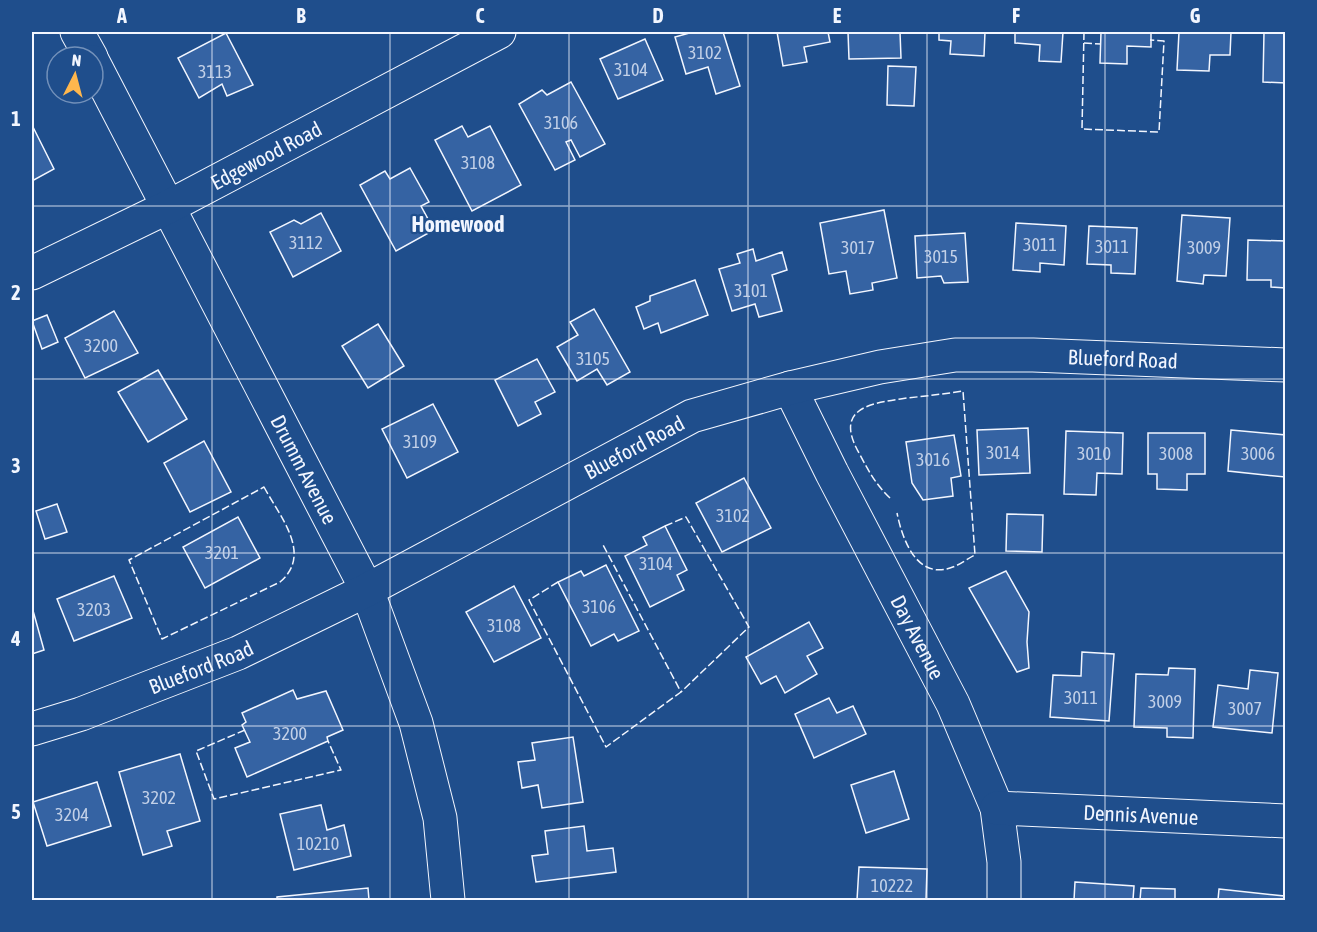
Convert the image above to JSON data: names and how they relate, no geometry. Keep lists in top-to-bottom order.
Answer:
{
  "streets": {
    "street": [
      "Edgewood Road",
      "Blueford Road",
      "Drumm Avenue",
      "Day Avenue",
      "Dennis Avenue"
    ]
  },
  "crossings": [
    ["Edgewood Road", "Drumm Avenue"],
    ["Blueford Road", "Drumm Avenue"],
    ["Blueford Road", "Day Avenue"],
    ["Day Avenue", "Dennis Avenue"]
  ],
  "districts": ["Homewood"],
  "house_numbers": [
    "3102",
    "3104",
    "3113",
    "3106",
    "3108",
    "3112",
    "3011",
    "3011",
    "3017",
    "3009",
    "3015",
    "3101",
    "3200",
    "3105",
    "3109",
    "3014",
    "3010",
    "3008",
    "3006",
    "3016",
    "3102",
    "3201",
    "3104",
    "3106",
    "3203",
    "3108",
    "3011",
    "3009",
    "3007",
    "3200",
    "3202",
    "3204",
    "10210",
    "10222"
  ],
  "north": "top",
  "grid": {
    "columns": [
      "A",
      "B",
      "C",
      "D",
      "E",
      "F",
      "G"
    ],
    "rows": [
      "1",
      "2",
      "3",
      "4",
      "5"
    ]
  }
}
